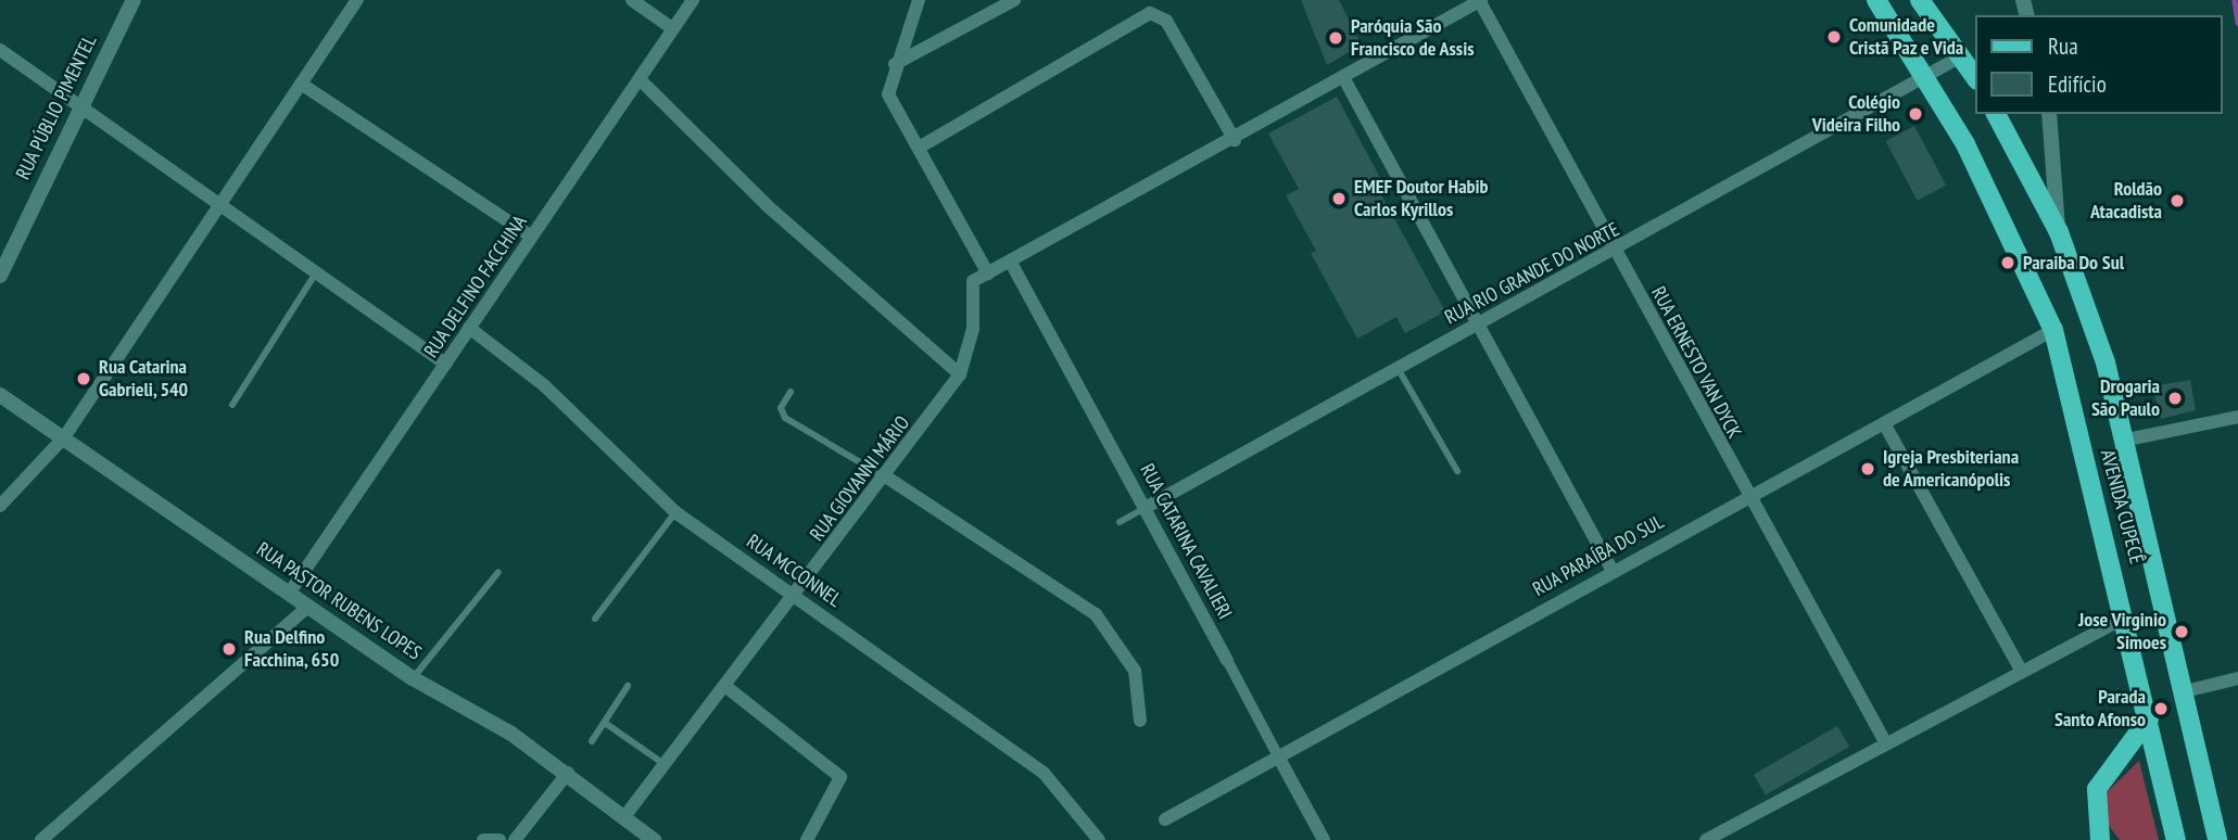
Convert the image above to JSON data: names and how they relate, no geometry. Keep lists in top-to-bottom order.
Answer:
{
  "streets": {
    "main road": ["AVENIDA CUPECÊ"],
    "street": [
      "RUA PÚBLIO PIMENTEL",
      "RUA RIO GRANDE DO NORTE",
      "RUA DELFINO FACCHINA",
      "RUA ERNESTO VAN DYCK",
      "RUA GIOVANNI MÁRIO",
      "RUA CATARINA CAVALIERI",
      "RUA PARAÍBA DO SUL",
      "RUA MCCONNEL",
      "RUA PASTOR RUBENS LOPES"
    ]
  },
  "crossings": [
    ["RUA RIO GRANDE DO NORTE", "RUA ERNESTO VAN DYCK"],
    ["RUA RIO GRANDE DO NORTE", "AVENIDA CUPECÊ"],
    ["RUA RIO GRANDE DO NORTE", "RUA CATARINA CAVALIERI"],
    ["RUA DELFINO FACCHINA", "RUA MCCONNEL"],
    ["RUA DELFINO FACCHINA", "RUA PASTOR RUBENS LOPES"],
    ["RUA ERNESTO VAN DYCK", "RUA PARAÍBA DO SUL"],
    ["RUA GIOVANNI MÁRIO", "RUA MCCONNEL"],
    ["RUA GIOVANNI MÁRIO", "RUA PASTOR RUBENS LOPES"],
    ["AVENIDA CUPECÊ", "RUA PARAÍBA DO SUL"],
    ["RUA CATARINA CAVALIERI", "RUA PARAÍBA DO SUL"]
  ],
  "places": [
    "Comunidade Cristã Paz e Vida",
    "Paróquia São Francisco de Assis",
    "Colégio Videira Filho",
    "EMEF Doutor Habib Carlos Kyrillos",
    "Roldão Atacadista",
    "Paraiba Do Sul",
    "Rua Catarina Gabrieli, 540",
    "Drogaria São Paulo",
    "Igreja Presbiteriana de Americanópolis",
    "Jose Virginio Simoes",
    "Rua Delfino Facchina, 650",
    "Parada Santo Afonso"
  ],
  "legend": ["Rua", "Edifício"]
}
